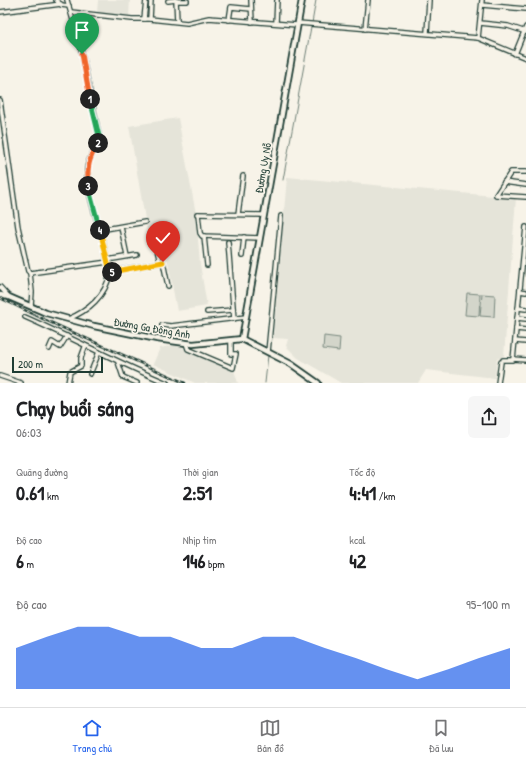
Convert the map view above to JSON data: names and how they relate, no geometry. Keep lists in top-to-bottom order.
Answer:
{
  "streets": {
    "street": ["Đường Uy Nỗ", "Đường Ga Đông Anh"]
  },
  "crossings": [
    ["Đường Uy Nỗ", "Đường Ga Đông Anh"]
  ],
  "scale_bar": "200 m",
  "page": {
    "pins": [
      "1",
      "2",
      "3",
      "4",
      "5"
    ],
    "scale": "200 m",
    "heading": ["Chạy buổi sáng", "06:03"],
    "stats": [
      ["Quãng đường", "0.61 km"],
      ["Thời gian", "2:51"],
      ["Tốc độ", "4:41 /km"],
      ["Độ cao", "6 m"],
      ["Nhịp tim", "146 bpm"],
      ["kcal", "42"]
    ],
    "chart": ["Độ cao", "95–100 m"],
    "tabs": ["Trang chủ", "Bản đồ", "Đã lưu"]
  }
}
